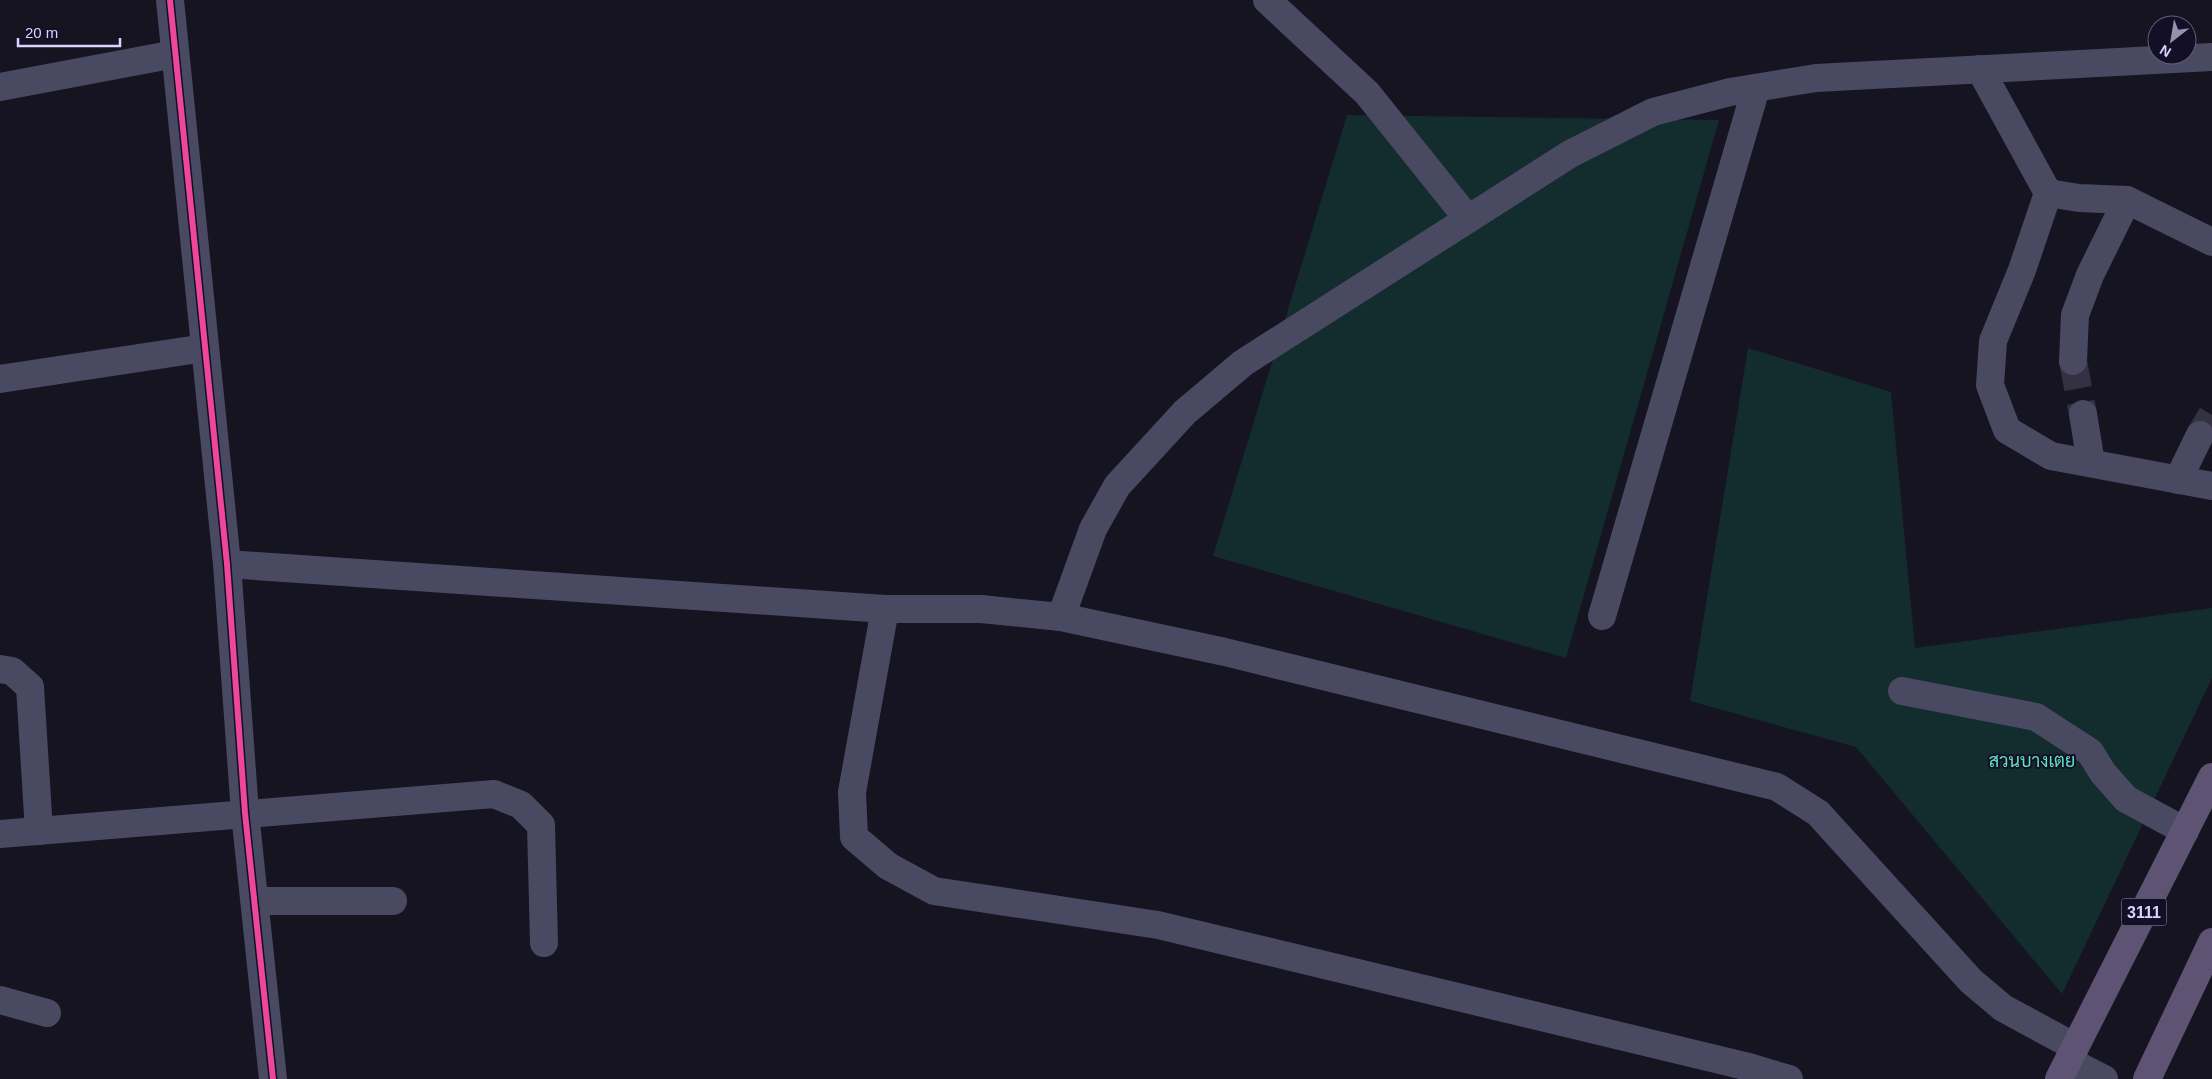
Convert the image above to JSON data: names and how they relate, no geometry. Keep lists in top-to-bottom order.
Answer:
{
  "streets": {
    "main road": ["3111"]
  },
  "parks": ["สวนบางเตย"],
  "scale_bar": "20 m",
  "north": "bottom left"
}
